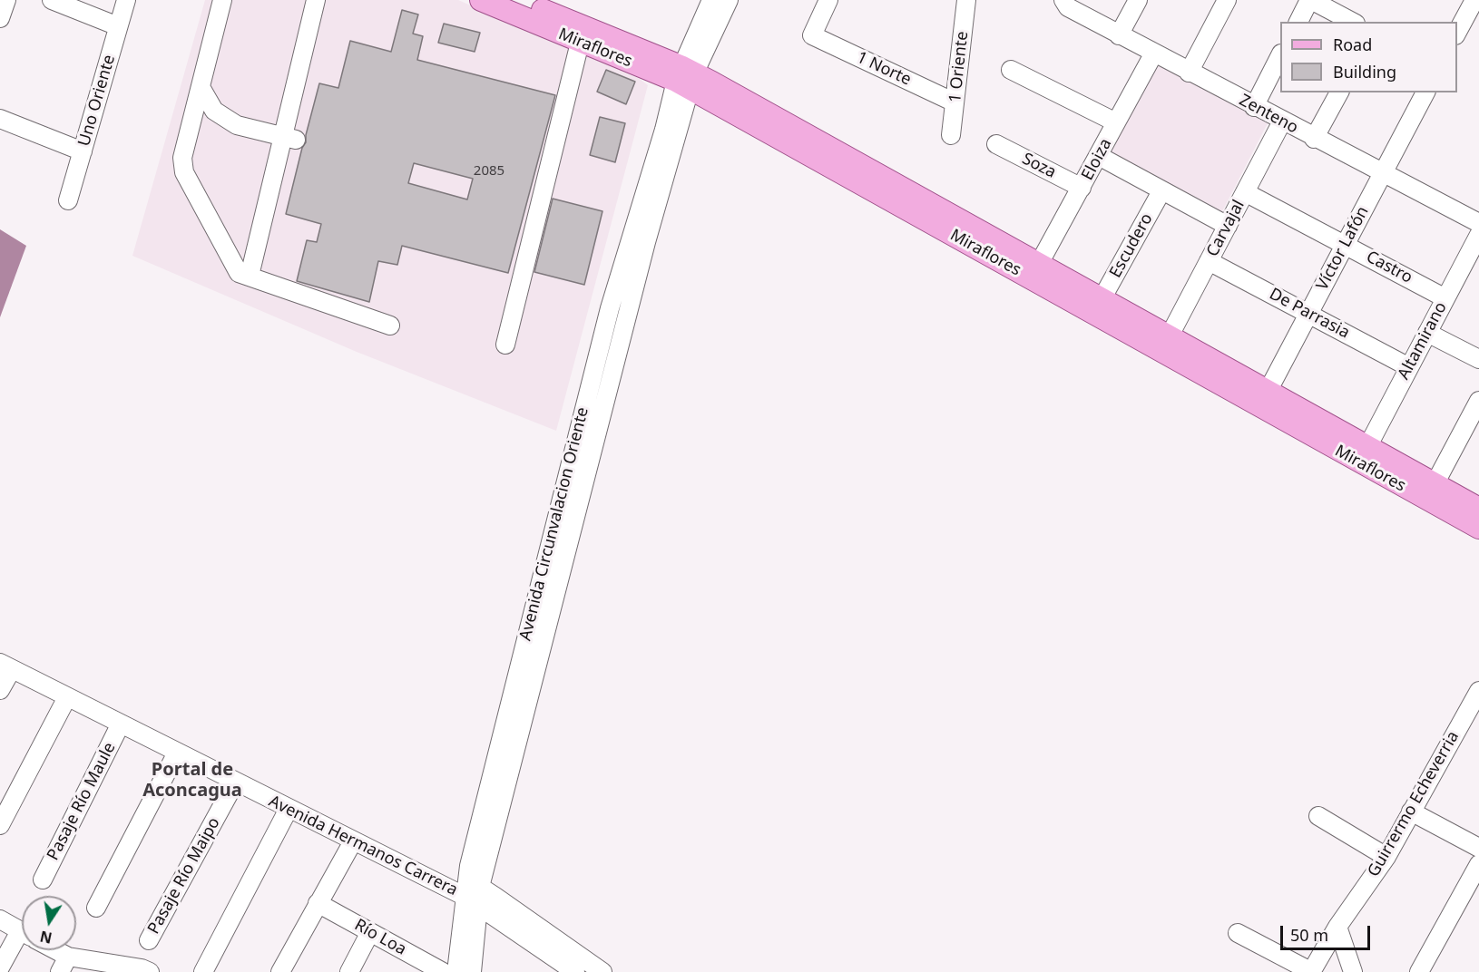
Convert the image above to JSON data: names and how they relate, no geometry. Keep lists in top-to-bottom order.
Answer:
{
  "streets": {
    "main road": ["Miraflores"],
    "street": [
      "1 Oriente",
      "1 Norte",
      "Uno Oriente",
      "Zenteno",
      "Eloiza",
      "Soza",
      "Carvajal",
      "Escudero",
      "Víctor Lafón",
      "Castro",
      "De Parrasia",
      "Altamirano",
      "Avenida Circunvalacion Oriente",
      "Pasaje Río Maule",
      "Guirrermo Echeverria",
      "Avenida Hermanos Carrera",
      "Pasaje Río Maipo",
      "Río Loa"
    ]
  },
  "crossings": [
    ["Miraflores", "Eloiza"],
    ["Miraflores", "Carvajal"],
    ["Miraflores", "Escudero"],
    ["Miraflores", "Víctor Lafón"],
    ["Miraflores", "Altamirano"],
    ["Miraflores", "Avenida Circunvalacion Oriente"],
    ["1 Oriente", "1 Norte"],
    ["Zenteno", "Eloiza"],
    ["Zenteno", "Carvajal"],
    ["Zenteno", "Víctor Lafón"],
    ["Eloiza", "Soza"],
    ["Carvajal", "Castro"],
    ["Carvajal", "De Parrasia"],
    ["Víctor Lafón", "Castro"],
    ["Víctor Lafón", "De Parrasia"],
    ["Castro", "Altamirano"],
    ["De Parrasia", "Altamirano"],
    ["Avenida Circunvalacion Oriente", "Avenida Hermanos Carrera"],
    ["Pasaje Río Maule", "Avenida Hermanos Carrera"],
    ["Avenida Hermanos Carrera", "Pasaje Río Maipo"]
  ],
  "districts": ["Portal de Aconcagua"],
  "house_numbers": ["2085"],
  "legend": ["Road", "Building"],
  "scale_bar": "50 m",
  "north": "bottom"
}
